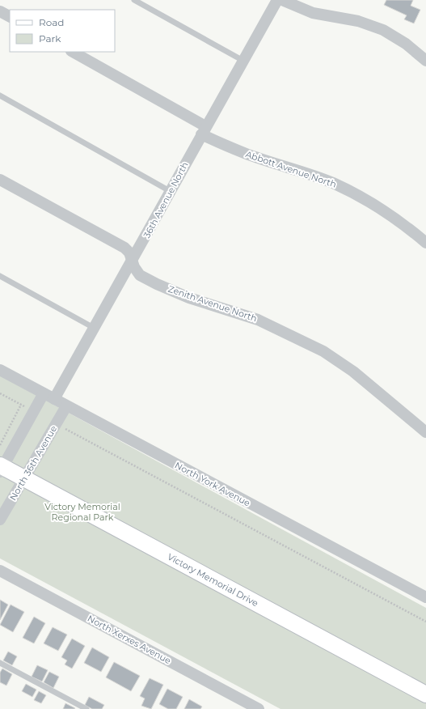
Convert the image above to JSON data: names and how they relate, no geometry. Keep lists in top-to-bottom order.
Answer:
{
  "streets": {
    "street": [
      "Abbott Avenue North",
      "36th Avenue North",
      "Zenith Avenue North",
      "North 36th Avenue",
      "North York Avenue",
      "Victory Memorial Drive",
      "North Xerxes Avenue"
    ]
  },
  "crossings": [
    ["Abbott Avenue North", "36th Avenue North"],
    ["36th Avenue North", "Zenith Avenue North"],
    ["36th Avenue North", "North York Avenue"],
    ["North 36th Avenue", "North York Avenue"],
    ["North 36th Avenue", "Victory Memorial Drive"]
  ],
  "parks": ["Victory Memorial Regional Park"],
  "legend": ["Road", "Park"]
}
